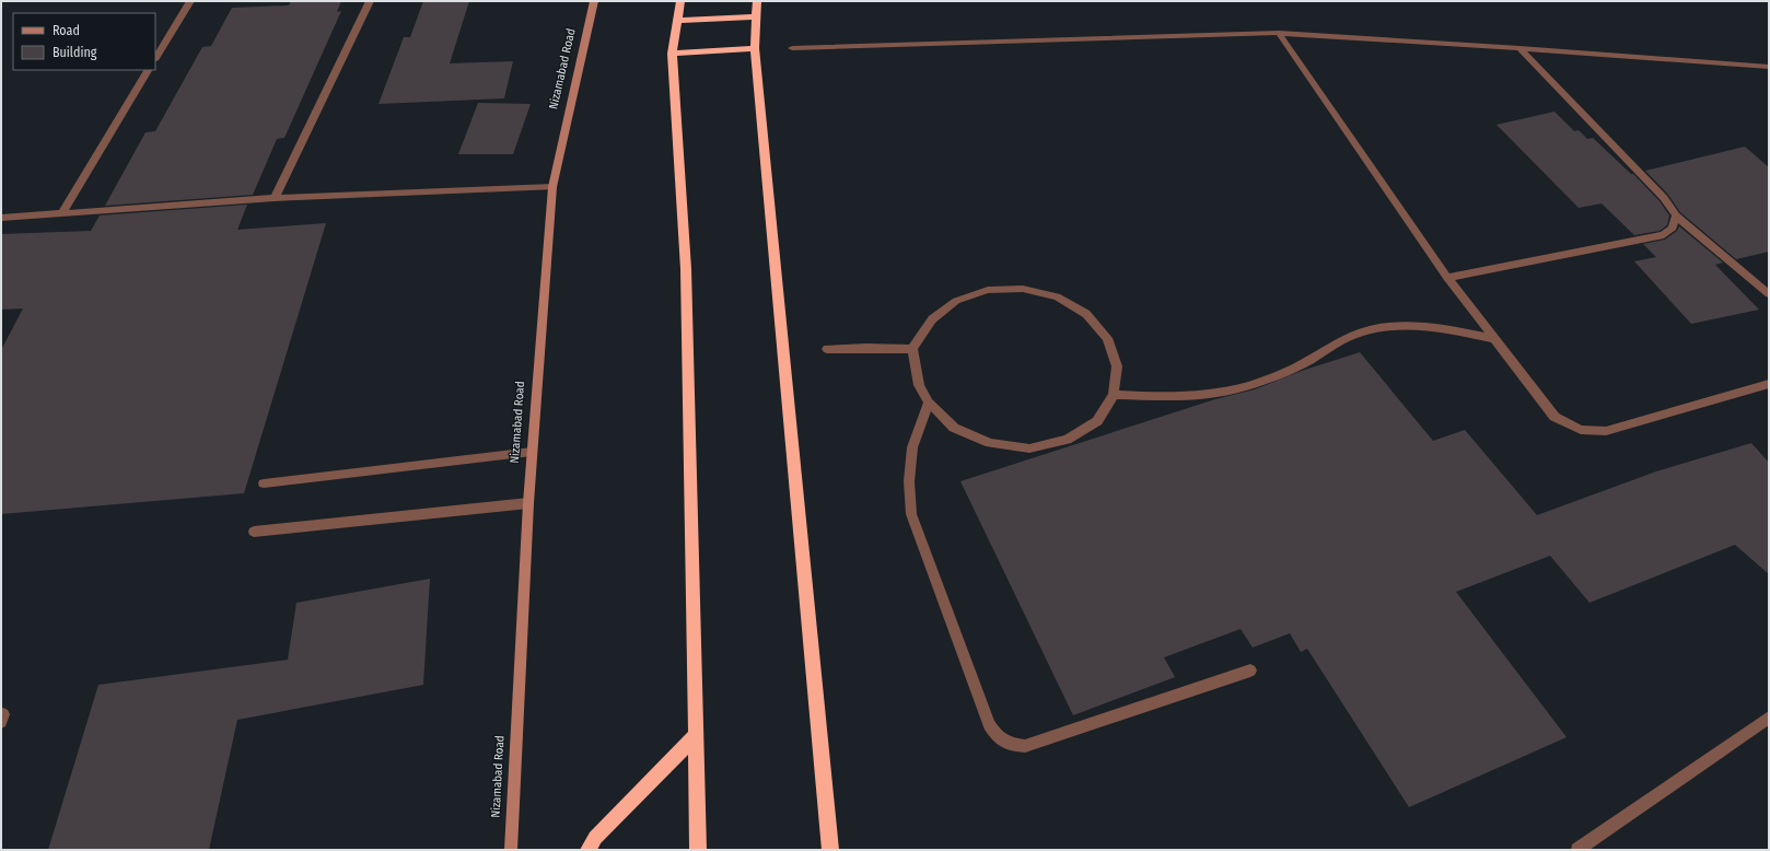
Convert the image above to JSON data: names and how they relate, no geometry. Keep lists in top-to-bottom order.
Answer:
{
  "streets": {
    "main road": ["Nizamabad Road"]
  },
  "legend": ["Road", "Building"]
}
